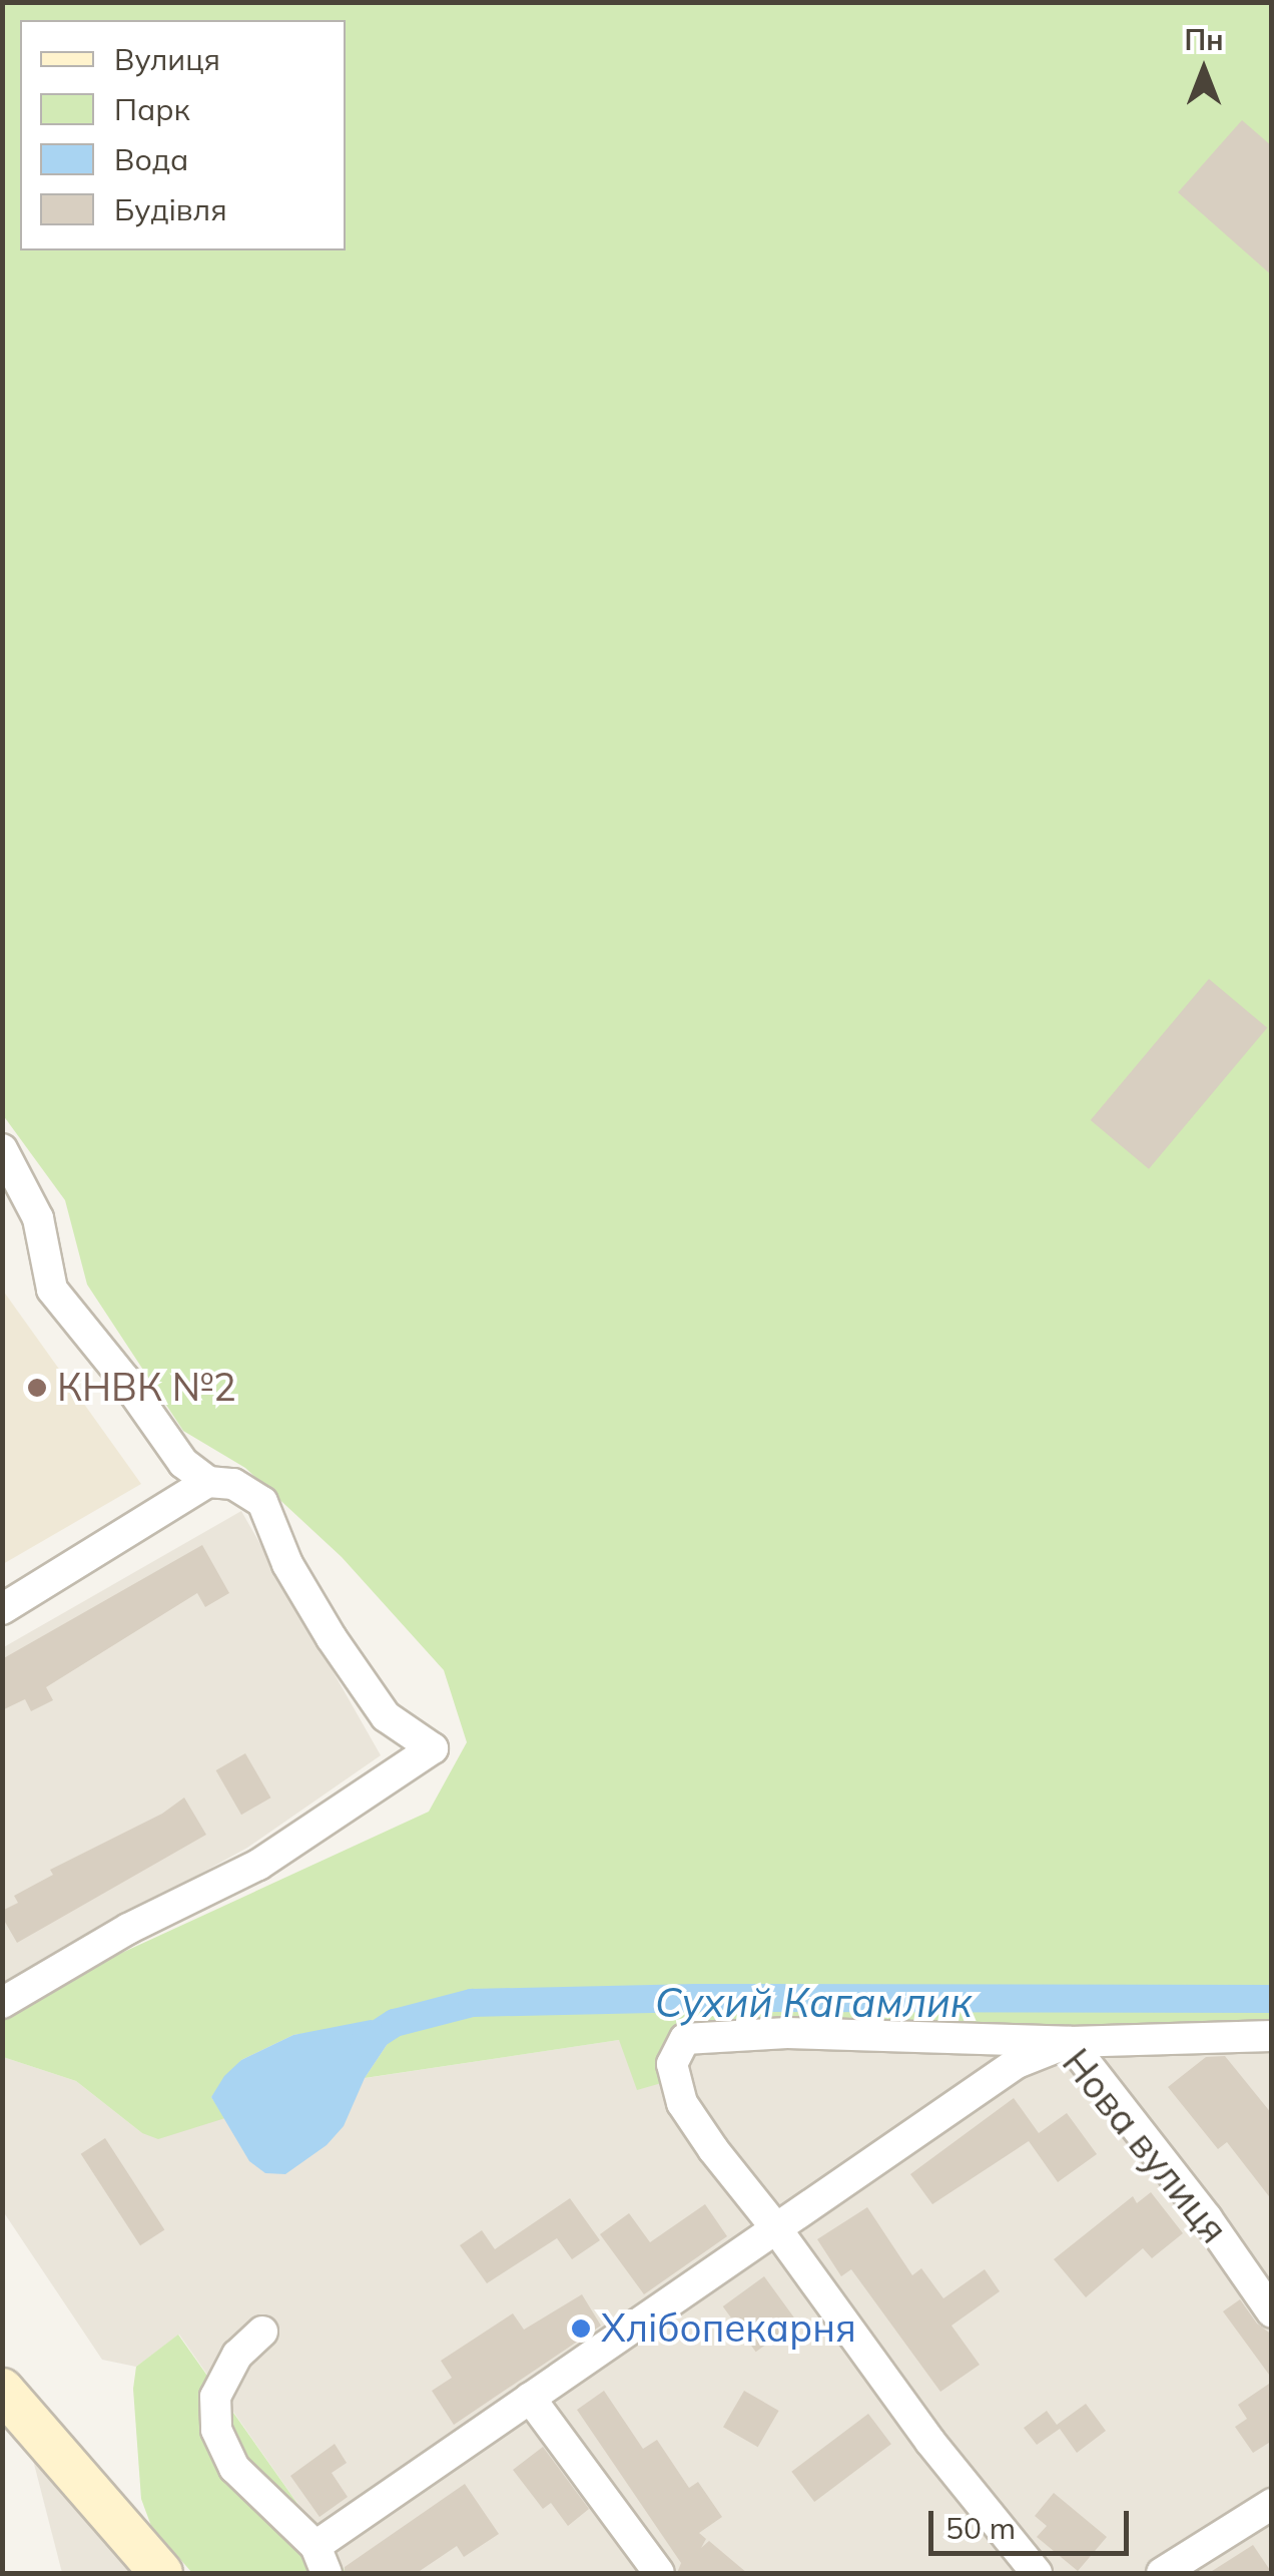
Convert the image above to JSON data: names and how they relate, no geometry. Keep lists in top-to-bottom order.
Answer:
{
  "streets": {
    "street": ["Нова вулиця"]
  },
  "water": ["Сухий Кагамлик"],
  "places": ["КНВК №2", "Хлібопекарня"],
  "legend": [
    "Вулиця",
    "Парк",
    "Вода",
    "Будівля"
  ],
  "scale_bar": "50 m",
  "north": "top"
}
